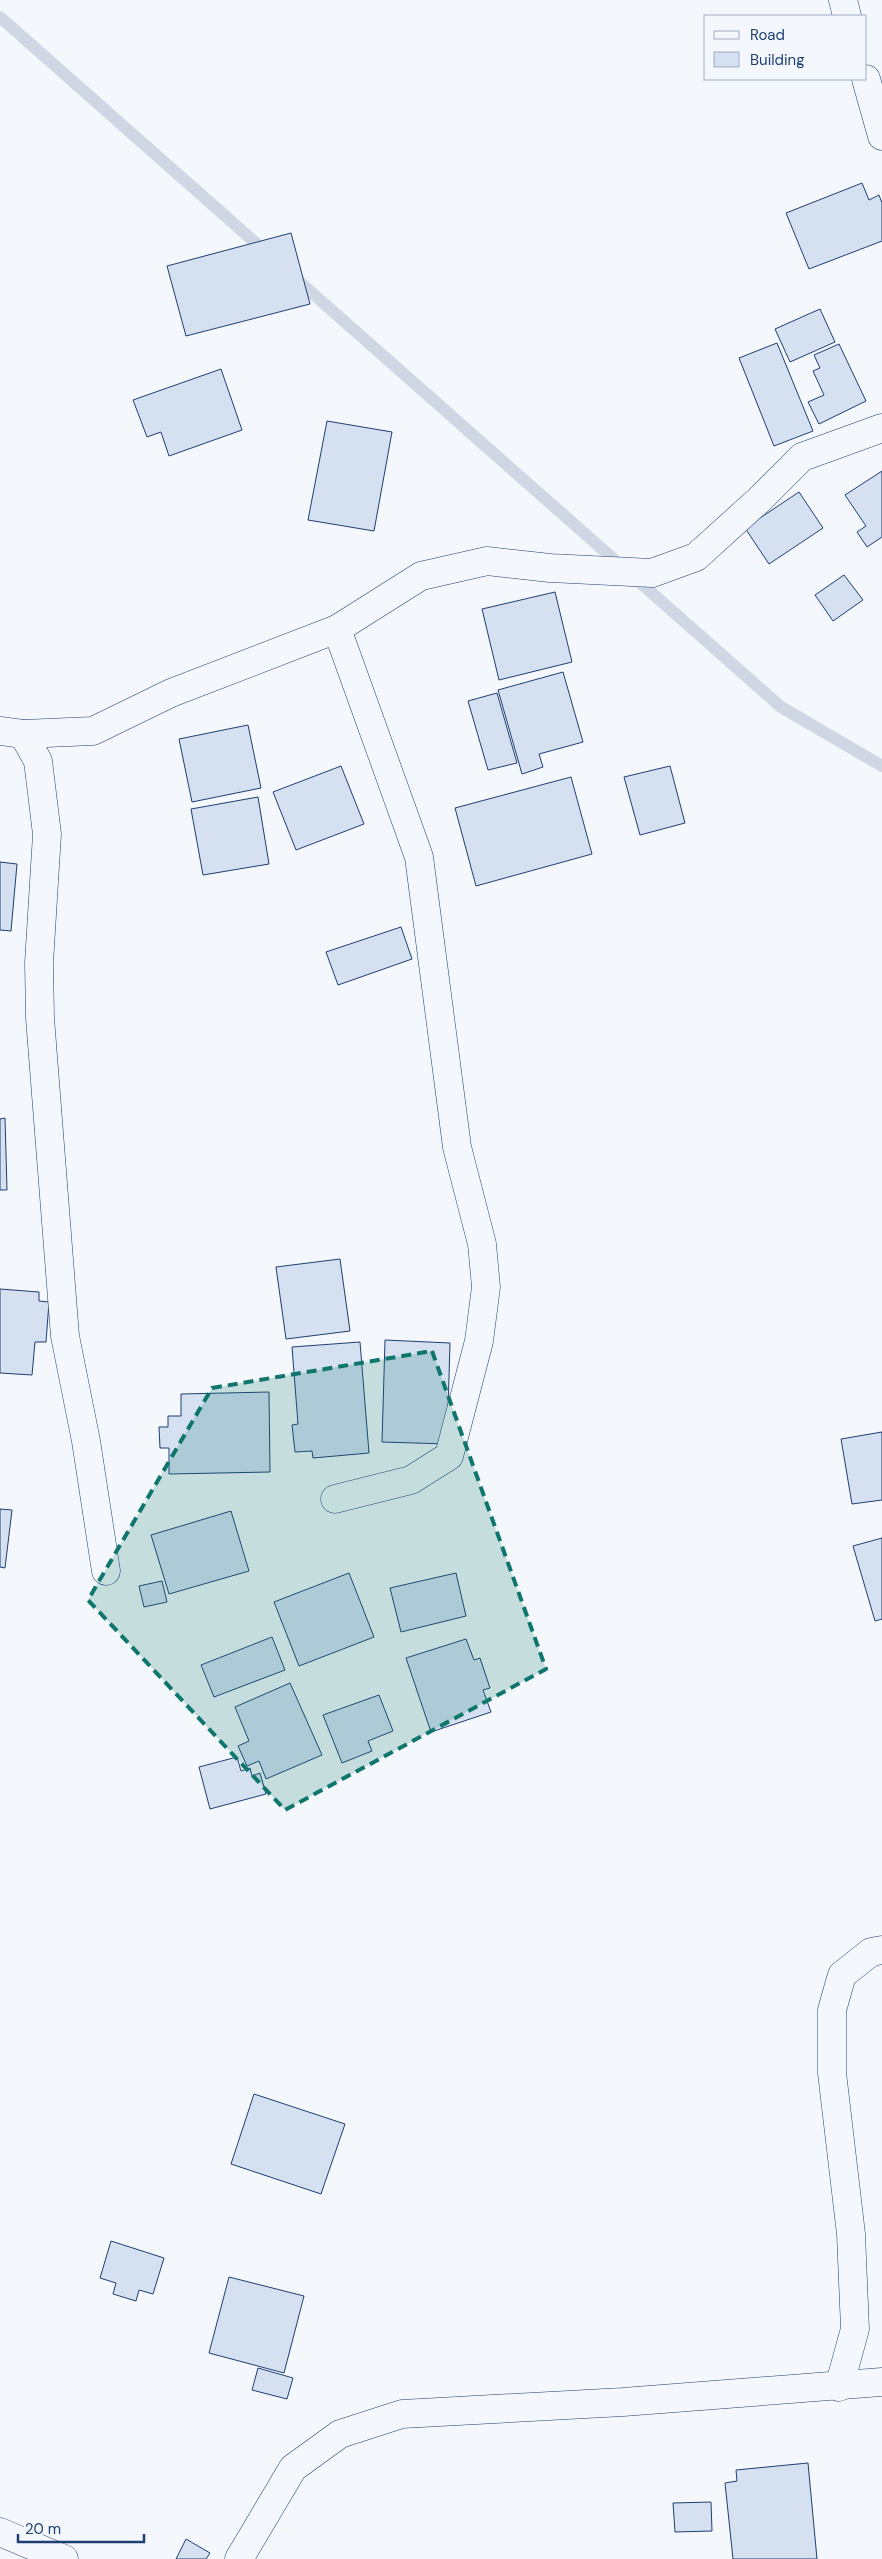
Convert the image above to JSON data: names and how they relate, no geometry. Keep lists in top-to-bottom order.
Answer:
{
  "legend": ["Road", "Building"],
  "scale_bar": "20 m"
}
